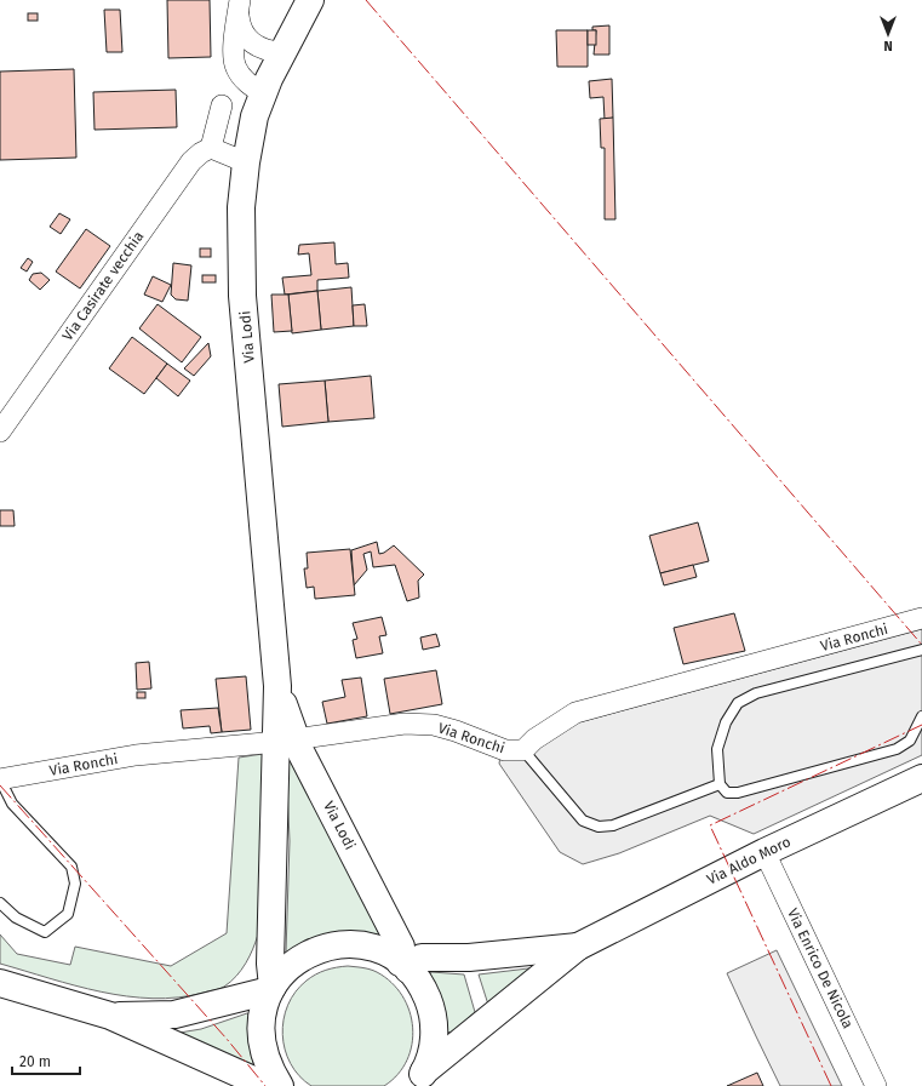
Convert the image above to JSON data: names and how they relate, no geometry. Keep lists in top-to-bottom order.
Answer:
{
  "streets": {
    "main road": ["Via Lodi", "Via Aldo Moro"],
    "street": ["Via Casirate vecchia", "Via Ronchi", "Via Enrico De Nicola"]
  },
  "crossings": [
    ["Via Lodi", "Via Ronchi"],
    ["Via Lodi", "Via Aldo Moro"],
    ["Via Aldo Moro", "Via Enrico De Nicola"]
  ],
  "scale_bar": "20 m",
  "north": "bottom"
}
